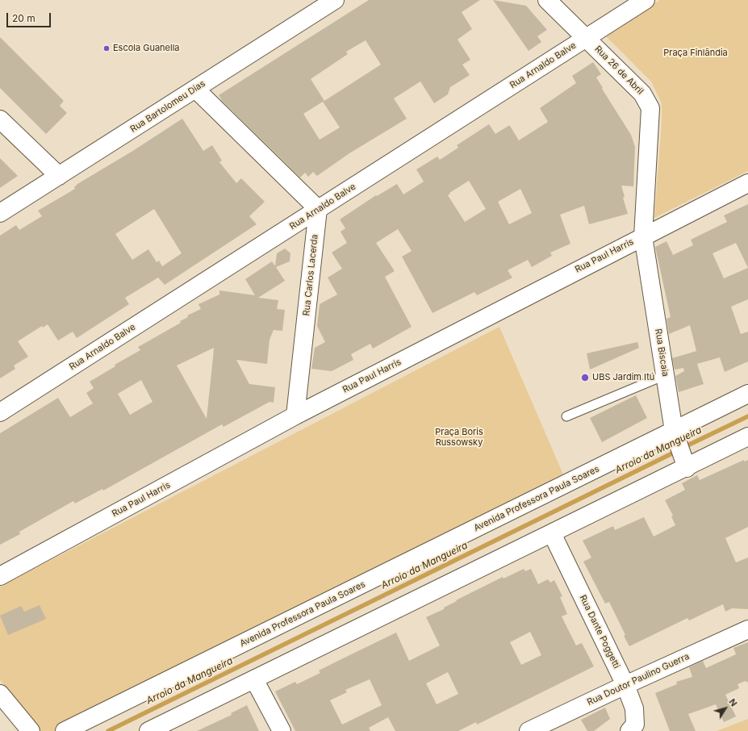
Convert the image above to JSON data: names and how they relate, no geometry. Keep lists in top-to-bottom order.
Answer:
{
  "streets": {
    "street": [
      "Rua Arnaldo Balve",
      "Rua 26 de Abril",
      "Rua Bartolomeu Dias",
      "Rua Paul Harris",
      "Rua Carlos Lacerda",
      "Rua Biscaia",
      "Avenida Professora Paula Soares",
      "Rua Dante Poggetti",
      "Rua Doutor Paulino Guerra"
    ]
  },
  "crossings": [
    ["Rua Arnaldo Balve", "Rua 26 de Abril"],
    ["Rua Arnaldo Balve", "Rua Carlos Lacerda"],
    ["Rua 26 de Abril", "Rua Paul Harris"],
    ["Rua 26 de Abril", "Rua Biscaia"],
    ["Rua Paul Harris", "Rua Carlos Lacerda"],
    ["Rua Paul Harris", "Rua Biscaia"],
    ["Rua Biscaia", "Avenida Professora Paula Soares"],
    ["Avenida Professora Paula Soares", "Rua Dante Poggetti"],
    ["Rua Dante Poggetti", "Rua Doutor Paulino Guerra"]
  ],
  "water": ["Arroio da Mangueira"],
  "parks": ["Praça Finlândia", "Praça Boris Russowsky"],
  "places": ["Escola Guanella", "UBS Jardim Itú"],
  "scale_bar": "20 m",
  "north": "top right"
}
